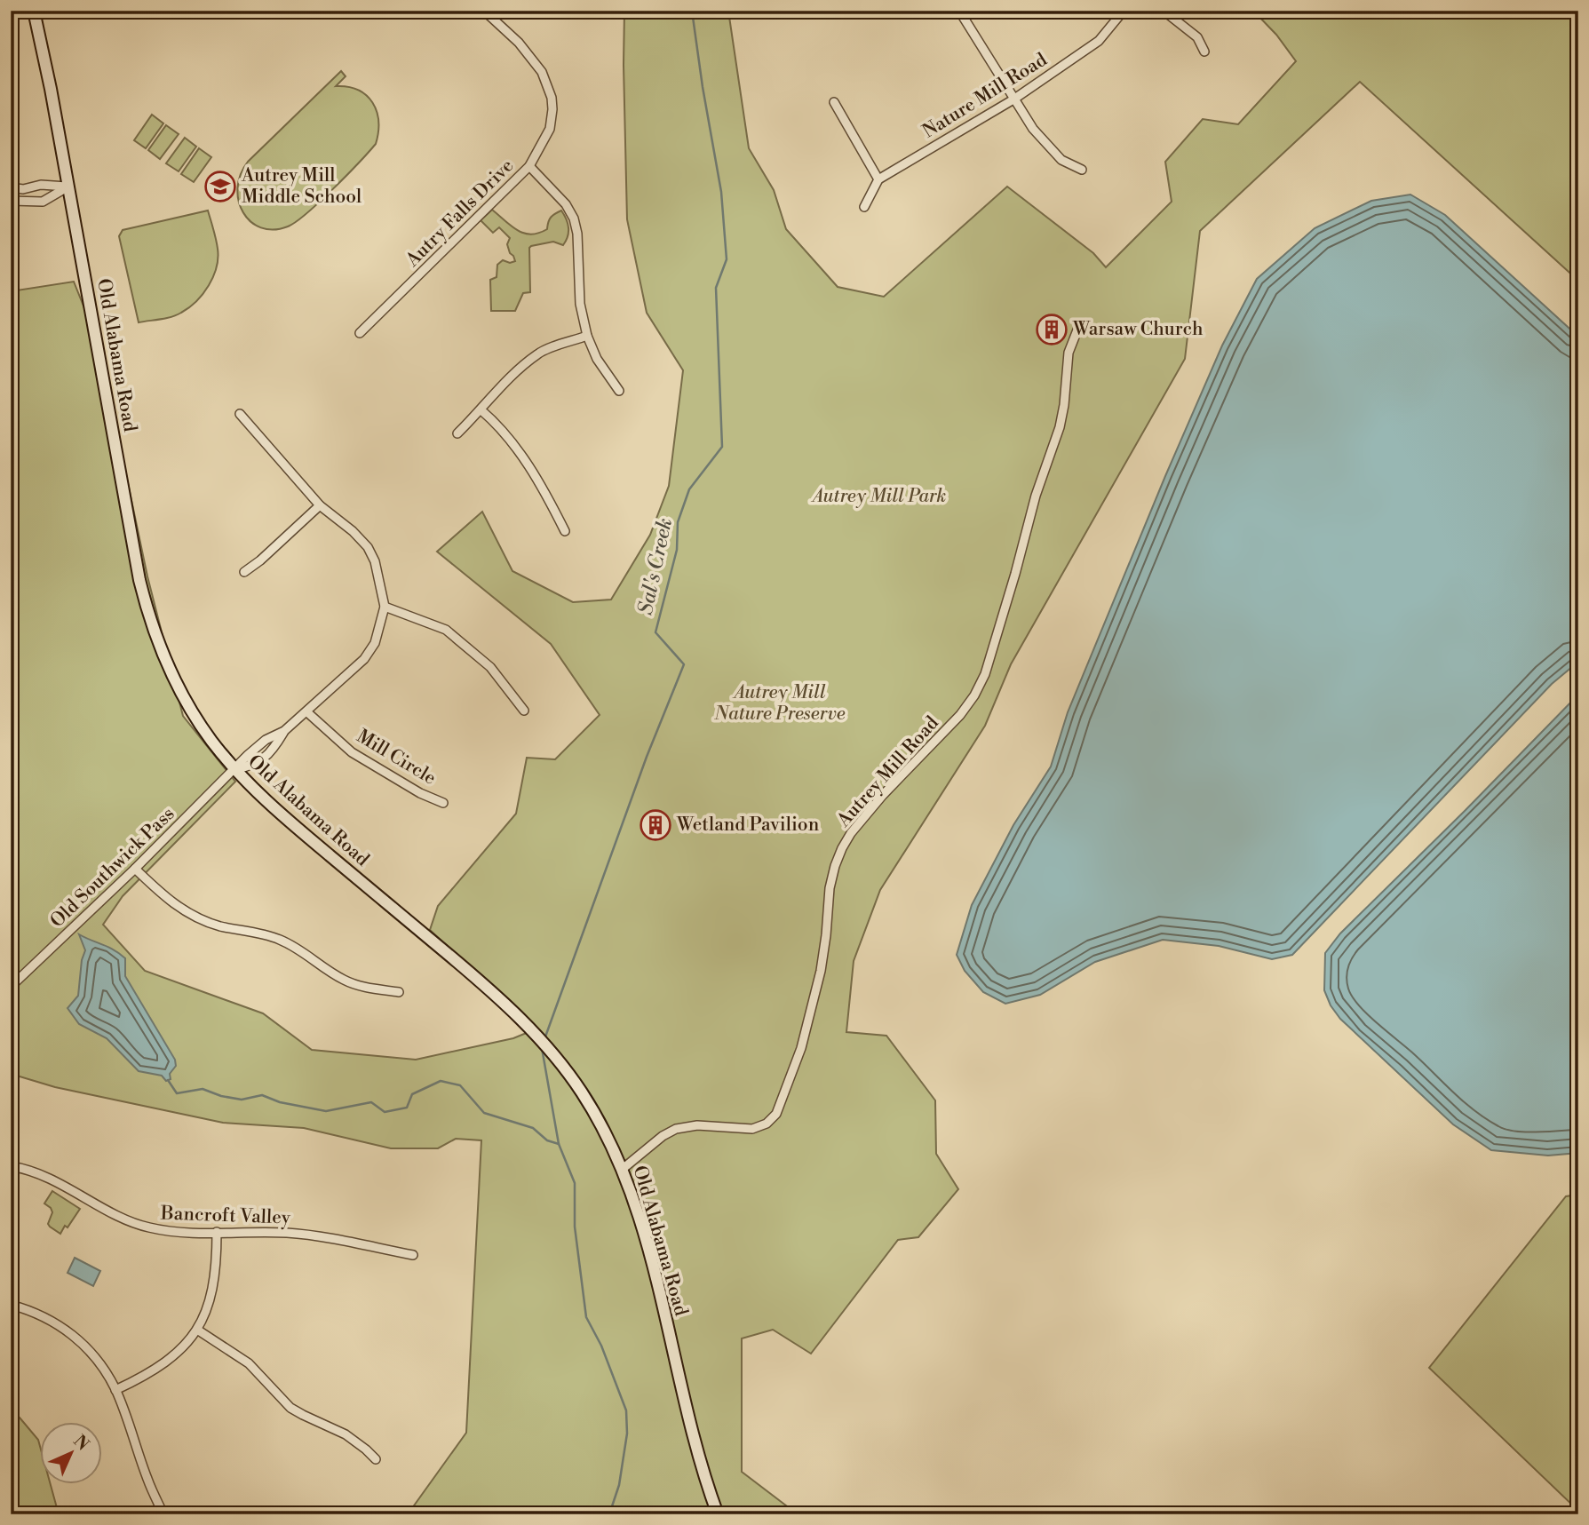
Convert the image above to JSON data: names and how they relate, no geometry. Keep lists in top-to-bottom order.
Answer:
{
  "streets": {
    "main road": ["Old Alabama Road"],
    "street": [
      "Nature Mill Road",
      "Autry Falls Drive",
      "Mill Circle",
      "Autrey Mill Road",
      "Old Southwick Pass",
      "Bancroft Valley"
    ]
  },
  "crossings": [
    ["Old Alabama Road", "Autrey Mill Road"],
    ["Old Alabama Road", "Old Southwick Pass"]
  ],
  "water": ["Sal's Creek"],
  "parks": ["Autrey Mill Park", "Autrey Mill Nature Preserve"],
  "places": {
    "school or university": ["Autrey Mill Middle School"],
    "building": ["Warsaw Church", "Wetland Pavilion"]
  },
  "north": "top right"
}
